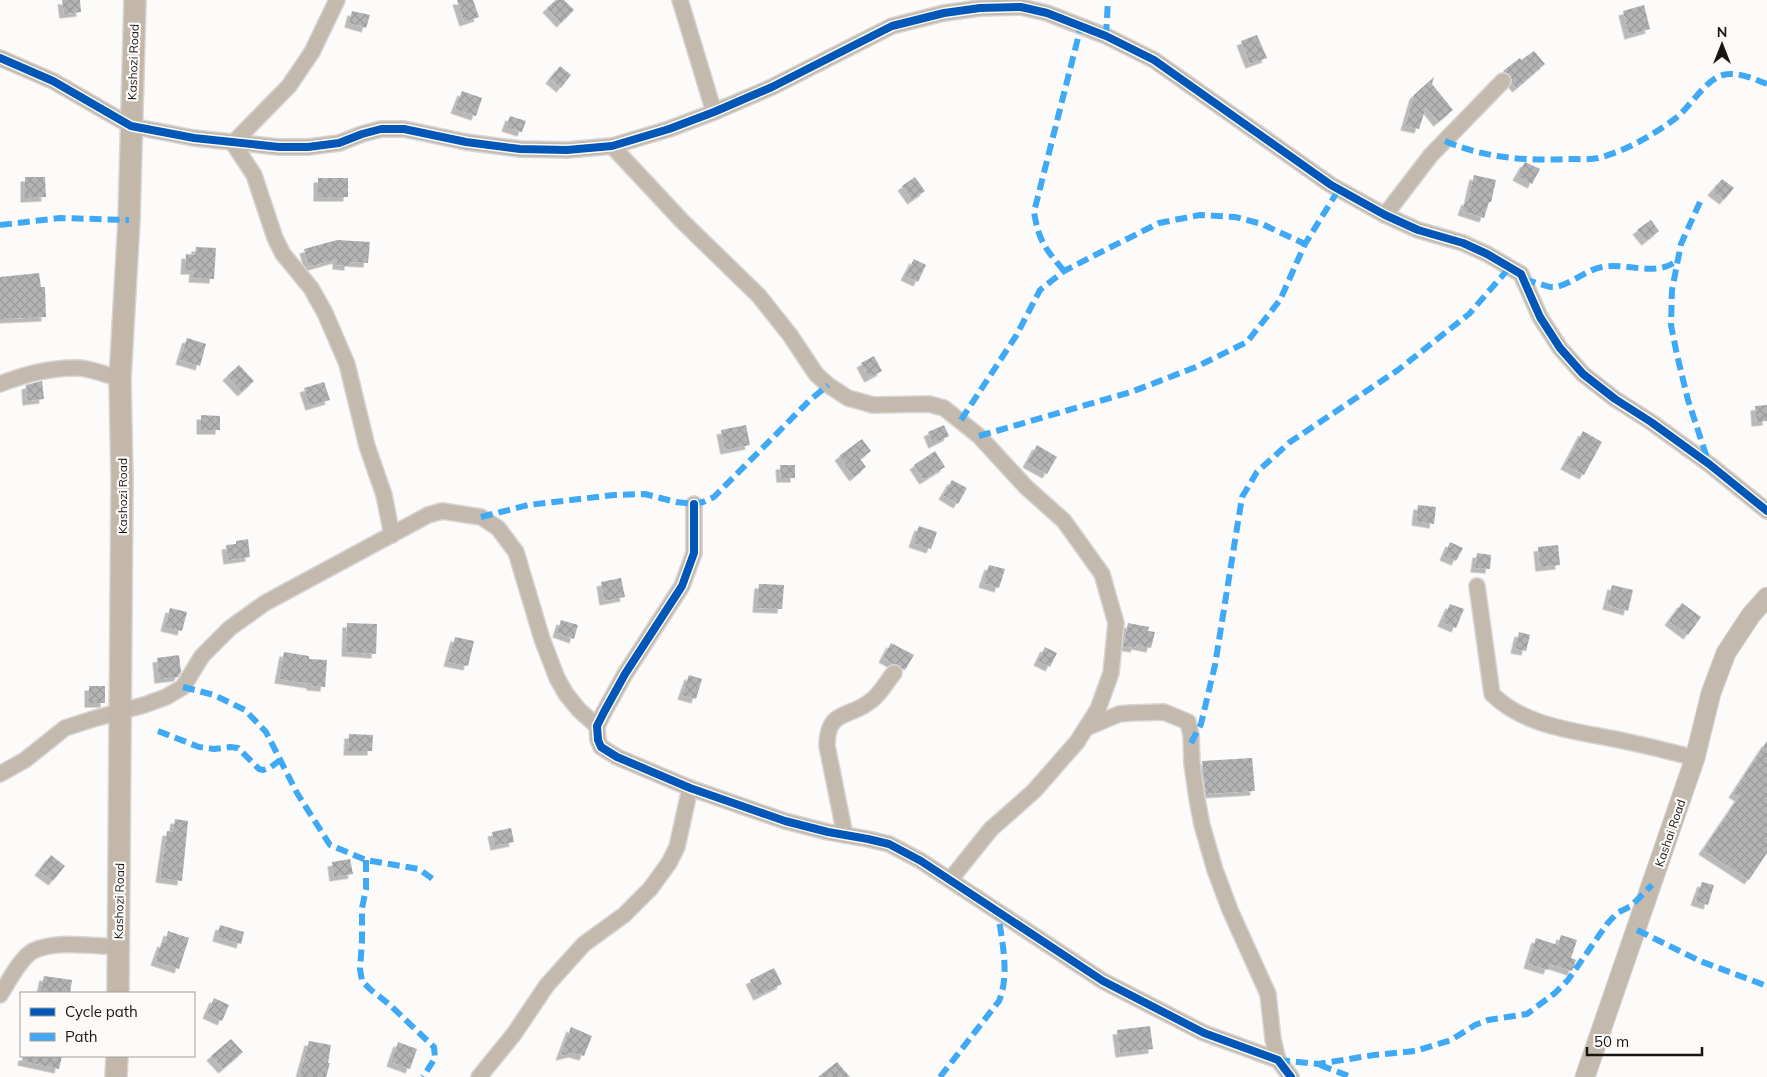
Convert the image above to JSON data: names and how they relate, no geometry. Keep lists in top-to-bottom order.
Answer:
{
  "streets": {
    "main road": ["Kashozi Road"],
    "street": ["Kashai Road"]
  },
  "legend": ["Cycle path", "Path"],
  "scale_bar": "50 m",
  "north": "top"
}
